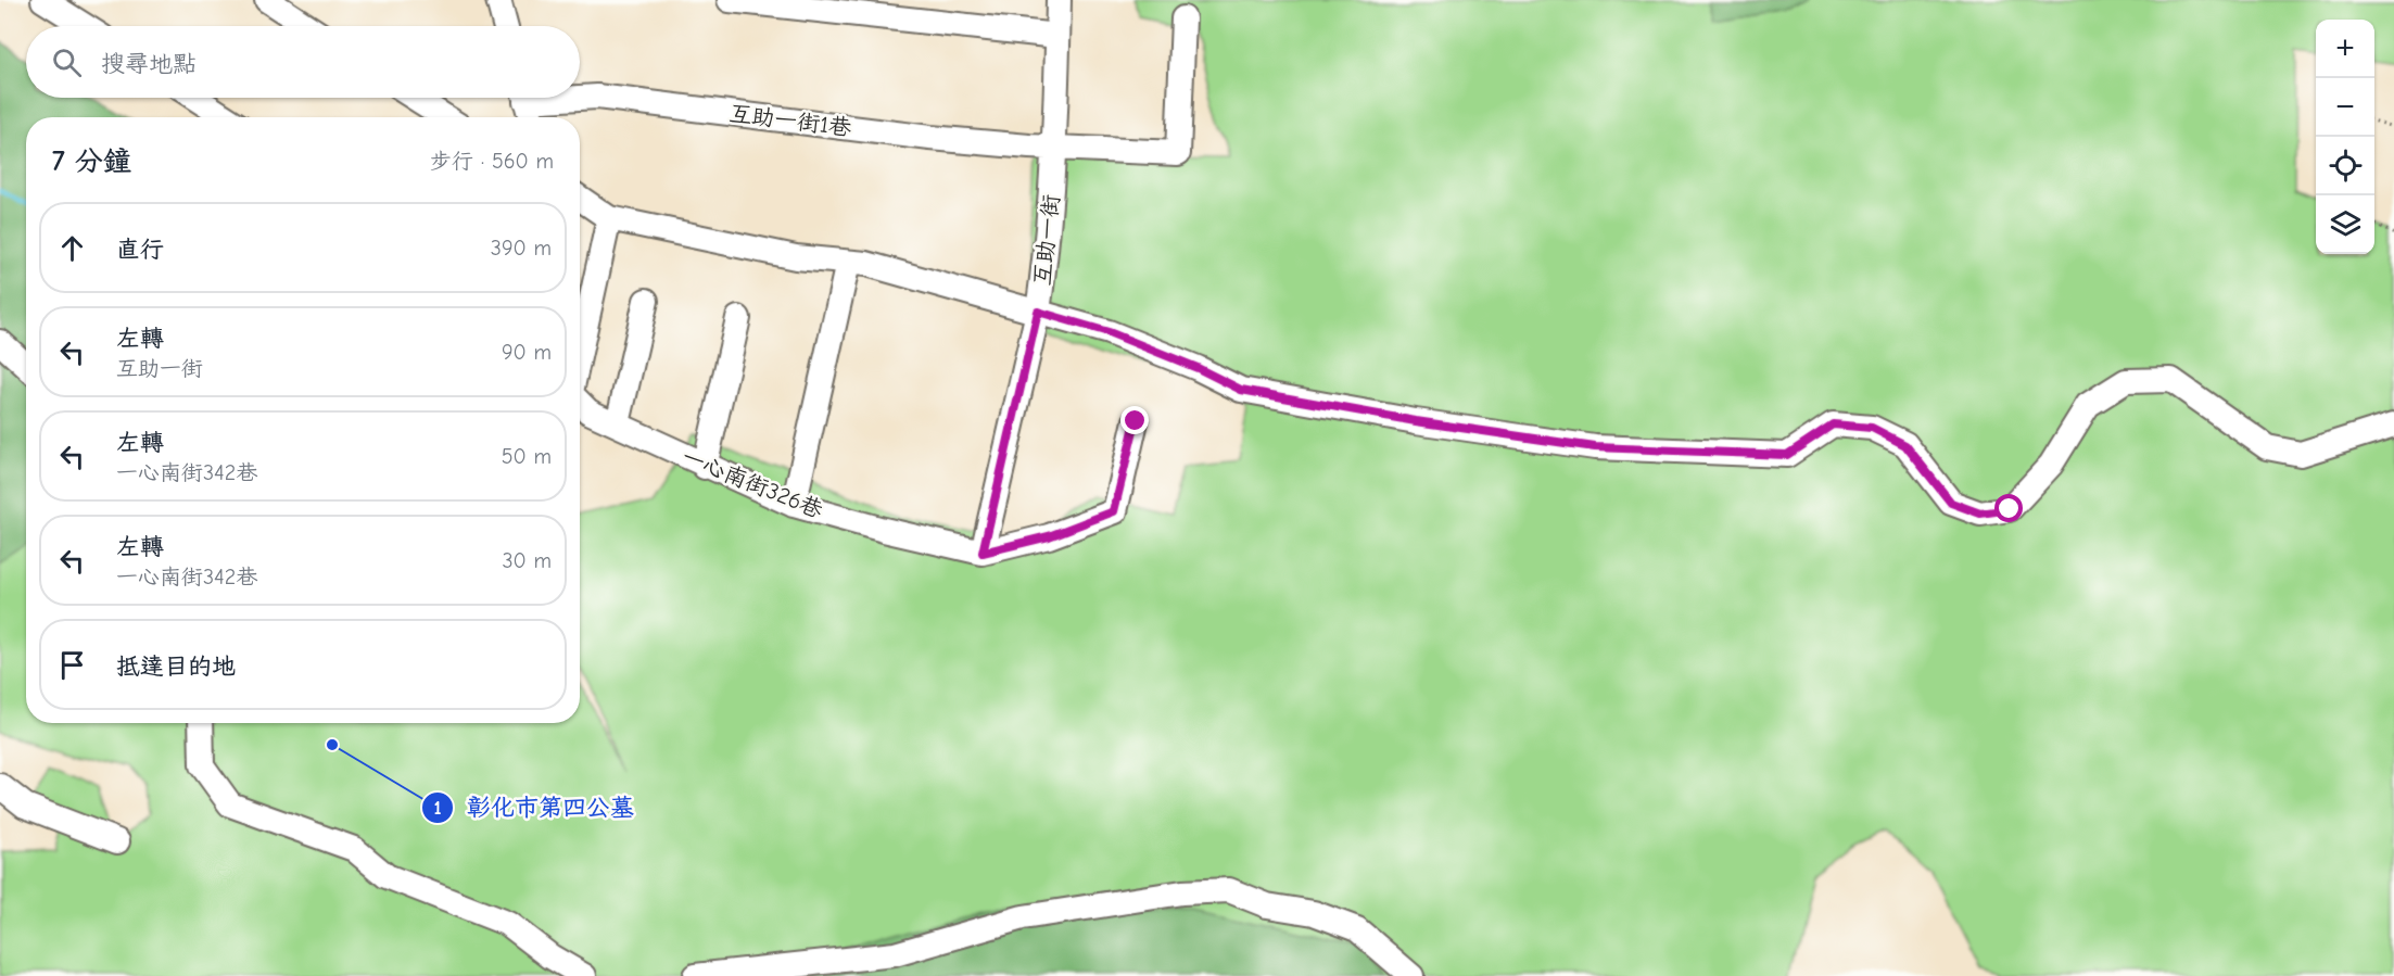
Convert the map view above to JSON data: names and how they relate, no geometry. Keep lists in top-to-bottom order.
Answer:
{
  "streets": {
    "street": ["互助一街1巷", "互助一街", "一心南街326巷"]
  },
  "crossings": [
    ["互助一街1巷", "互助一街"],
    ["互助一街", "一心南街326巷"]
  ],
  "places": ["彰化市第四公墓"],
  "page": {
    "map_buttons": ["+", "−"],
    "search": "搜尋地點",
    "heading": ["7 分鐘", "步行 · 560 m"],
    "list": [
      ["直行", "390 m"],
      ["左轉", "互助一街", "90 m"],
      ["左轉", "一心南街342巷", "50 m"],
      ["左轉", "一心南街342巷", "30 m"],
      "抵達目的地"
    ]
  }
}
